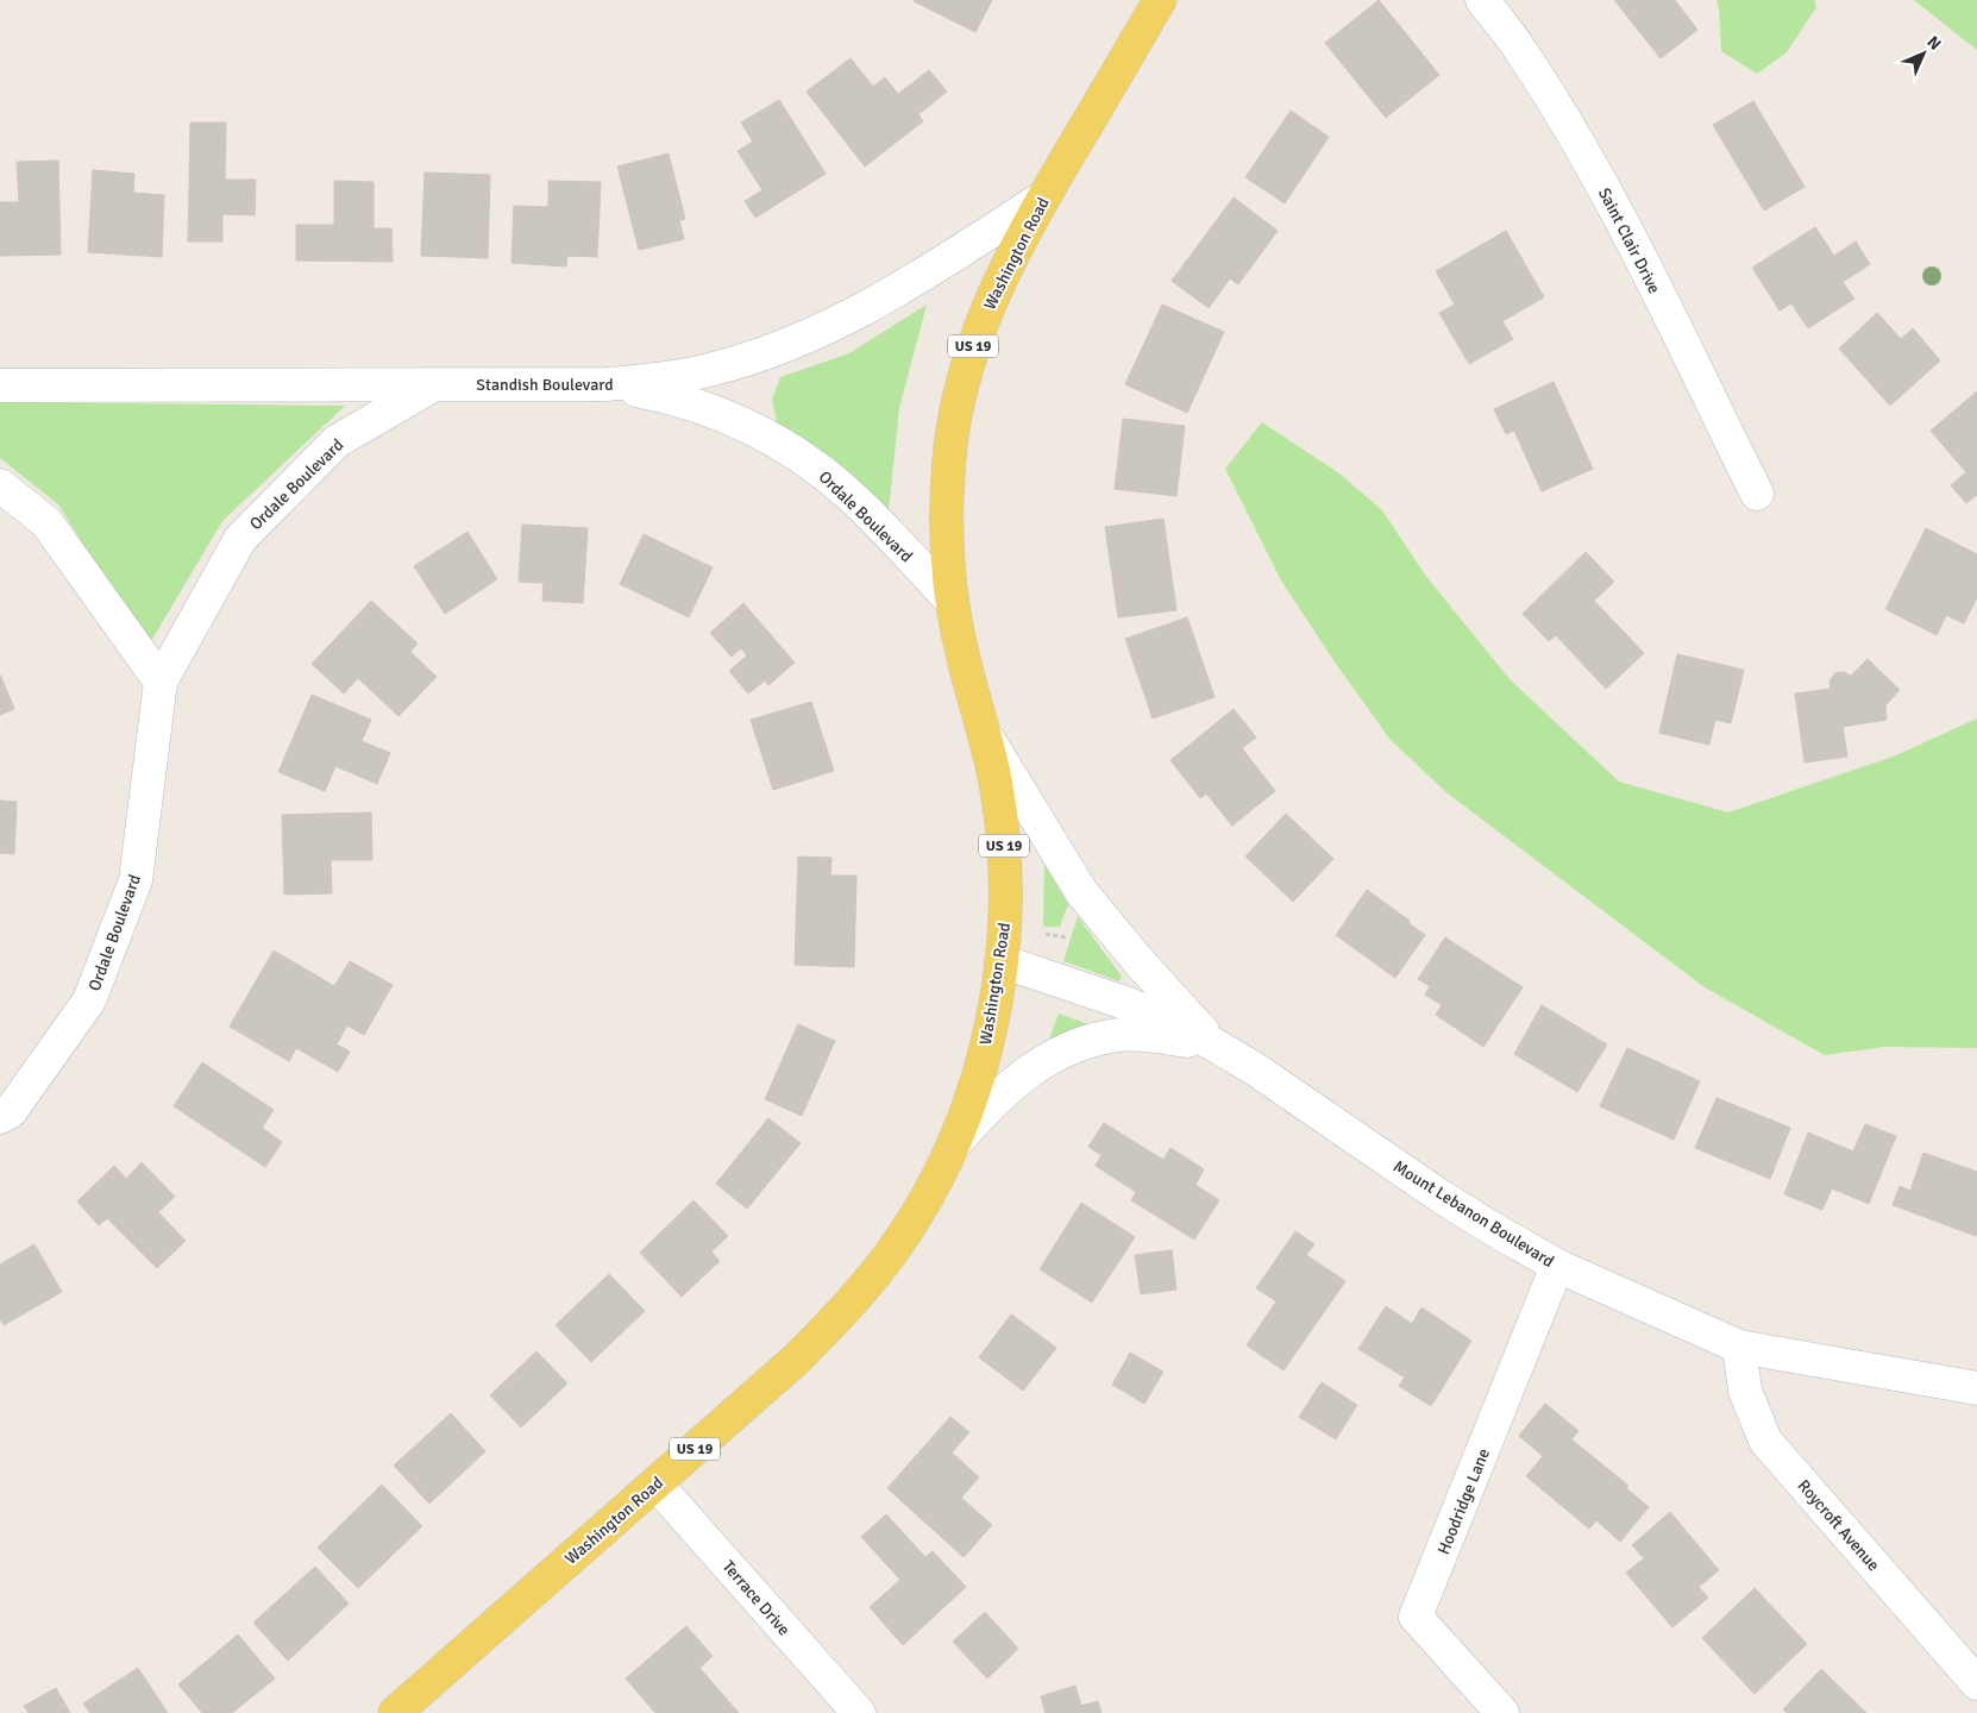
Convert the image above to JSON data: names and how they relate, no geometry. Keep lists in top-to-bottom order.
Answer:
{
  "streets": {
    "main road": ["Washington Road", "US 19"],
    "street": [
      "Saint Clair Drive",
      "Standish Boulevard",
      "Ordale Boulevard",
      "Mount Lebanon Boulevard",
      "Hoodridge Lane",
      "Roycroft Avenue",
      "Terrace Drive"
    ]
  },
  "crossings": [
    ["Washington Road", "Standish Boulevard"],
    ["Washington Road", "Ordale Boulevard"],
    ["Washington Road", "Mount Lebanon Boulevard"],
    ["Washington Road", "Terrace Drive"],
    ["Standish Boulevard", "Ordale Boulevard"],
    ["Mount Lebanon Boulevard", "Hoodridge Lane"],
    ["Mount Lebanon Boulevard", "Roycroft Avenue"]
  ],
  "north": "top right"
}
